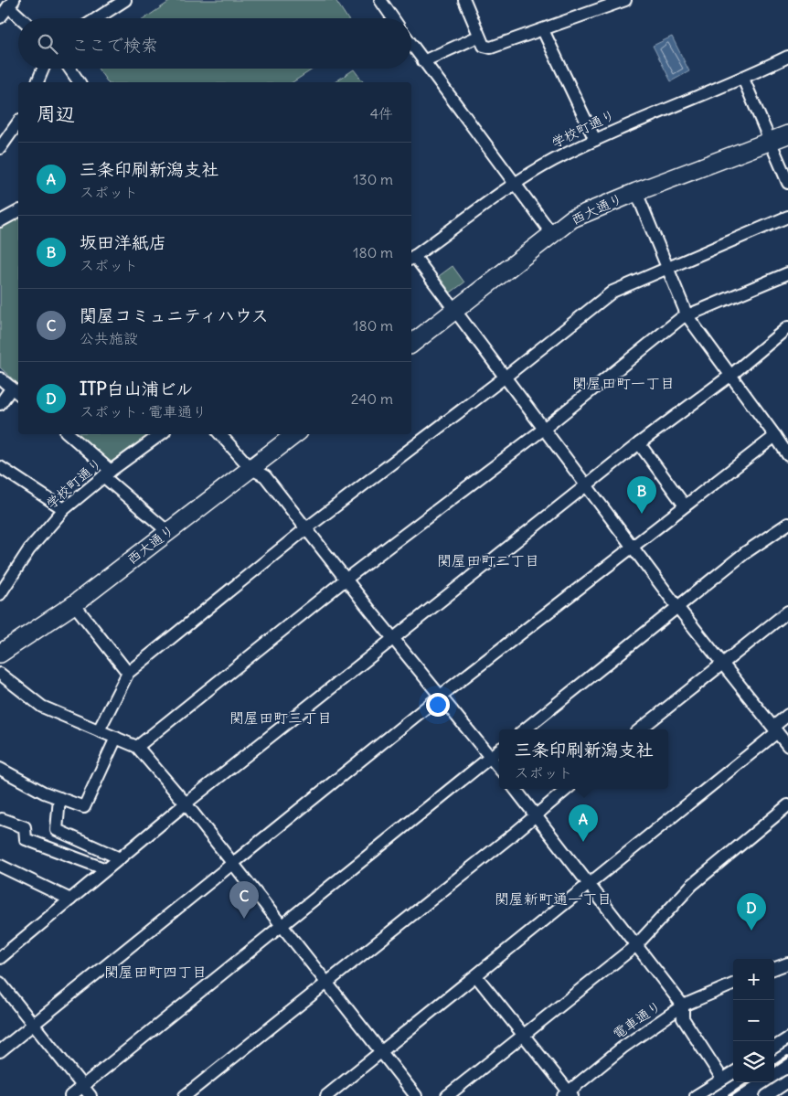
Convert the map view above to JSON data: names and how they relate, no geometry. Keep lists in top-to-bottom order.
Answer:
{
  "streets": {
    "highway": ["西大通り"],
    "street": ["学校町通り", "電車通り"]
  },
  "districts": [
    "関屋田町一丁目",
    "関屋田町二丁目",
    "関屋田町三丁目",
    "関屋新町通一丁目",
    "関屋田町四丁目"
  ],
  "page": {
    "search": "ここで検索",
    "heading": ["周辺", "4件"],
    "list": [
      {
        "mark": "A",
        "name": "三条印刷新潟支社",
        "note": "スポット",
        "value": "130 m"
      },
      {
        "mark": "B",
        "name": "坂田洋紙店",
        "note": "スポット",
        "value": "180 m"
      },
      {
        "mark": "C",
        "name": "関屋コミュニティハウス",
        "note": "公共施設",
        "value": "180 m"
      },
      {
        "mark": "D",
        "name": "ITP白山浦ビル",
        "note": "スポット · 電車通り",
        "value": "240 m"
      }
    ],
    "pins": [
      "B",
      "A",
      "C",
      "D"
    ],
    "popup": ["三条印刷新潟支社", "スポット"],
    "map_buttons": ["+", "−"]
  }
}
